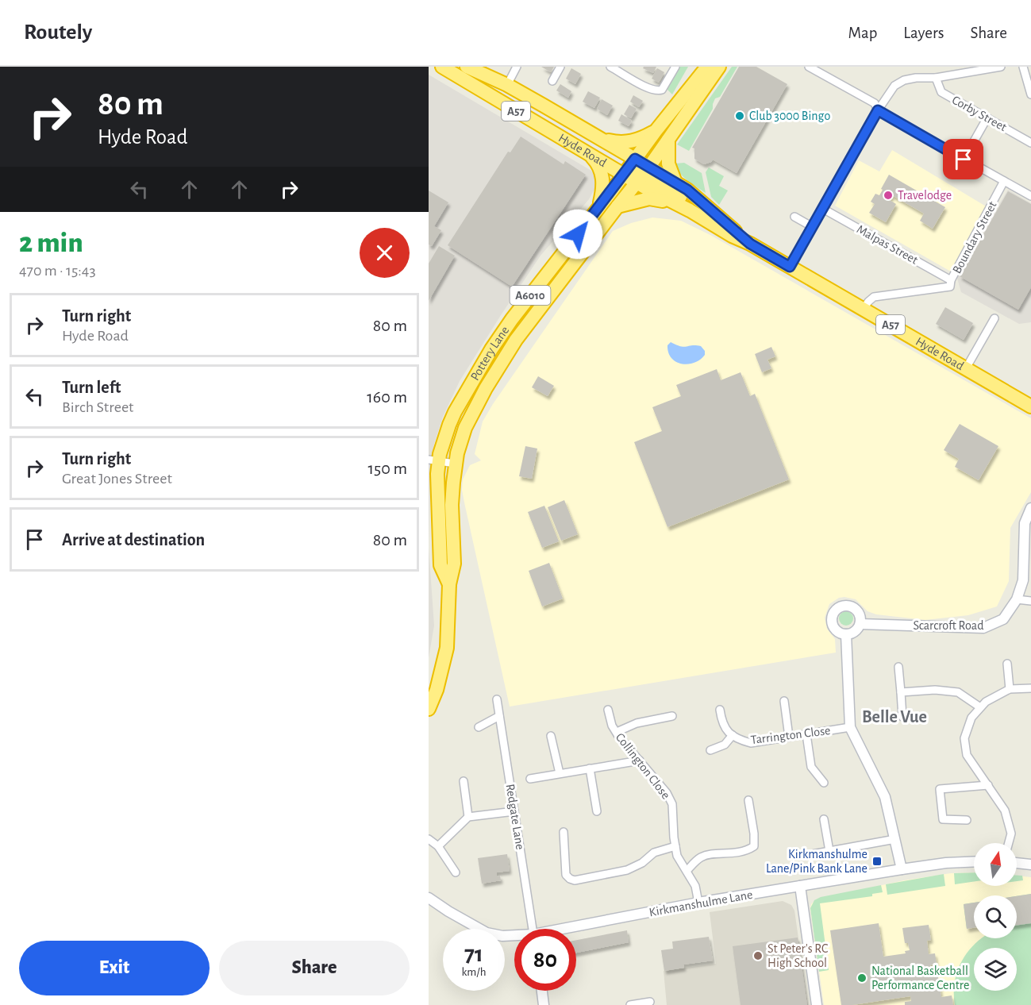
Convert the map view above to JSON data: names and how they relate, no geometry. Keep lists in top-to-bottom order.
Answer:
{
  "streets": {
    "highway": [
      "A57",
      "Hyde Road",
      "A6010",
      "Pottery Lane"
    ],
    "street": [
      "Corby Street",
      "Boundary Street",
      "Malpas Street",
      "Scarcroft Road",
      "Tarrington Close",
      "Collington Close",
      "Redgate Lane",
      "Kirkmanshulme Lane"
    ]
  },
  "crossings": [
    ["A57", "Hyde Road"],
    ["A57", "Pottery Lane"],
    ["Hyde Road", "Boundary Street"],
    ["Hyde Road", "Pottery Lane"],
    ["Boundary Street", "Malpas Street"],
    ["Collington Close", "Kirkmanshulme Lane"]
  ],
  "districts": ["Belle Vue"],
  "places": {
    "other": [
      "Club 3000 Bingo",
      "Travelodge",
      "St Peter's RC High School",
      "National Basketball Performance Centre"
    ],
    "transit": ["Kirkmanshulme Lane/Pink Bank Lane"]
  },
  "north": "top",
  "page": {
    "header": "Routely",
    "nav": ["Map", "Layers", "Share"],
    "turn": ["80 m", "Hyde Road"],
    "heading": ["2 min", "470 m · 15:43"],
    "list": [
      {
        "name": "Turn right",
        "note": "Hyde Road",
        "value": "80 m"
      },
      {
        "name": "Turn left",
        "note": "Birch Street",
        "value": "160 m"
      },
      {
        "name": "Turn right",
        "note": "Great Jones Street",
        "value": "150 m"
      },
      {
        "name": "Arrive at destination",
        "value": "80 m"
      }
    ],
    "speed": "71 km/h",
    "limit": "80",
    "buttons": ["Exit", "Share"]
  }
}
